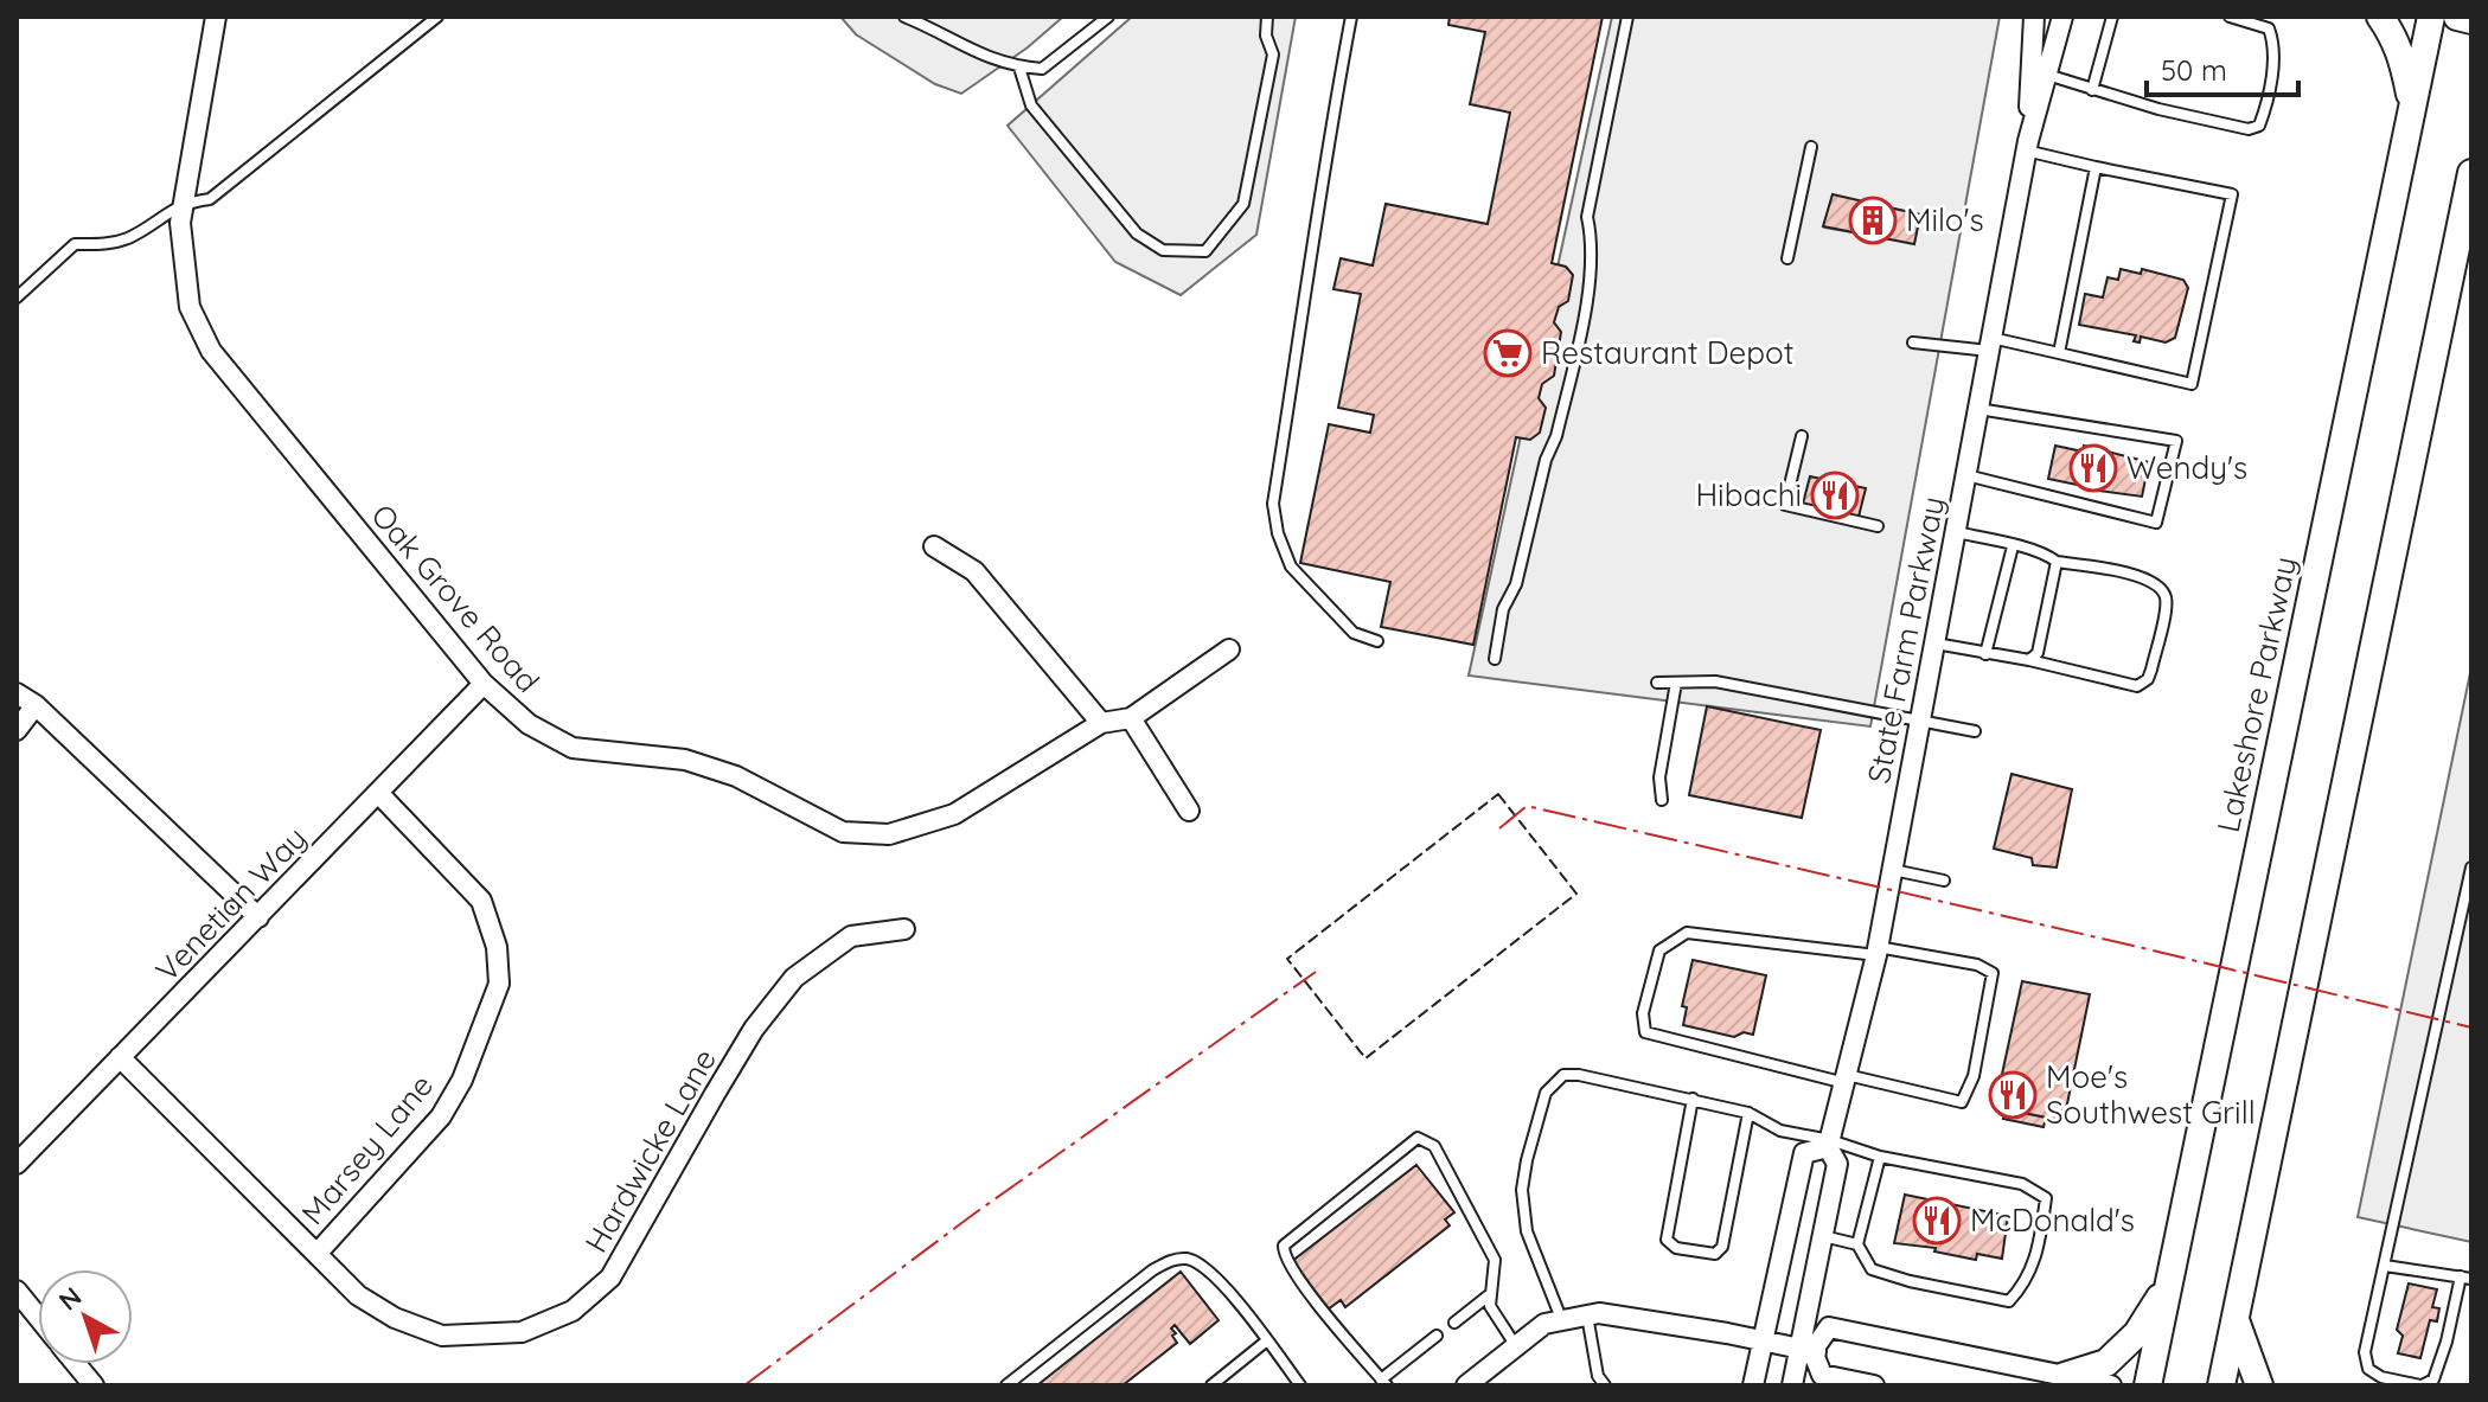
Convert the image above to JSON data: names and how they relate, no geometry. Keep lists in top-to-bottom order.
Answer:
{
  "streets": {
    "main road": ["Lakeshore Parkway"],
    "street": [
      "Oak Grove Road",
      "State Farm Parkway",
      "Venetian Way",
      "Marsey Lane",
      "Hardwicke Lane"
    ]
  },
  "crossings": [
    ["Oak Grove Road", "Venetian Way"],
    ["Venetian Way", "Marsey Lane"],
    ["Venetian Way", "Hardwicke Lane"],
    ["Marsey Lane", "Hardwicke Lane"]
  ],
  "places": {
    "building": ["Milo's"],
    "supermarket": ["Restaurant Depot"],
    "restaurant": [
      "Wendy's",
      "Hibachi",
      "Moe's Southwest Grill",
      "McDonald's"
    ]
  },
  "scale_bar": "50 m",
  "north": "top left"
}
